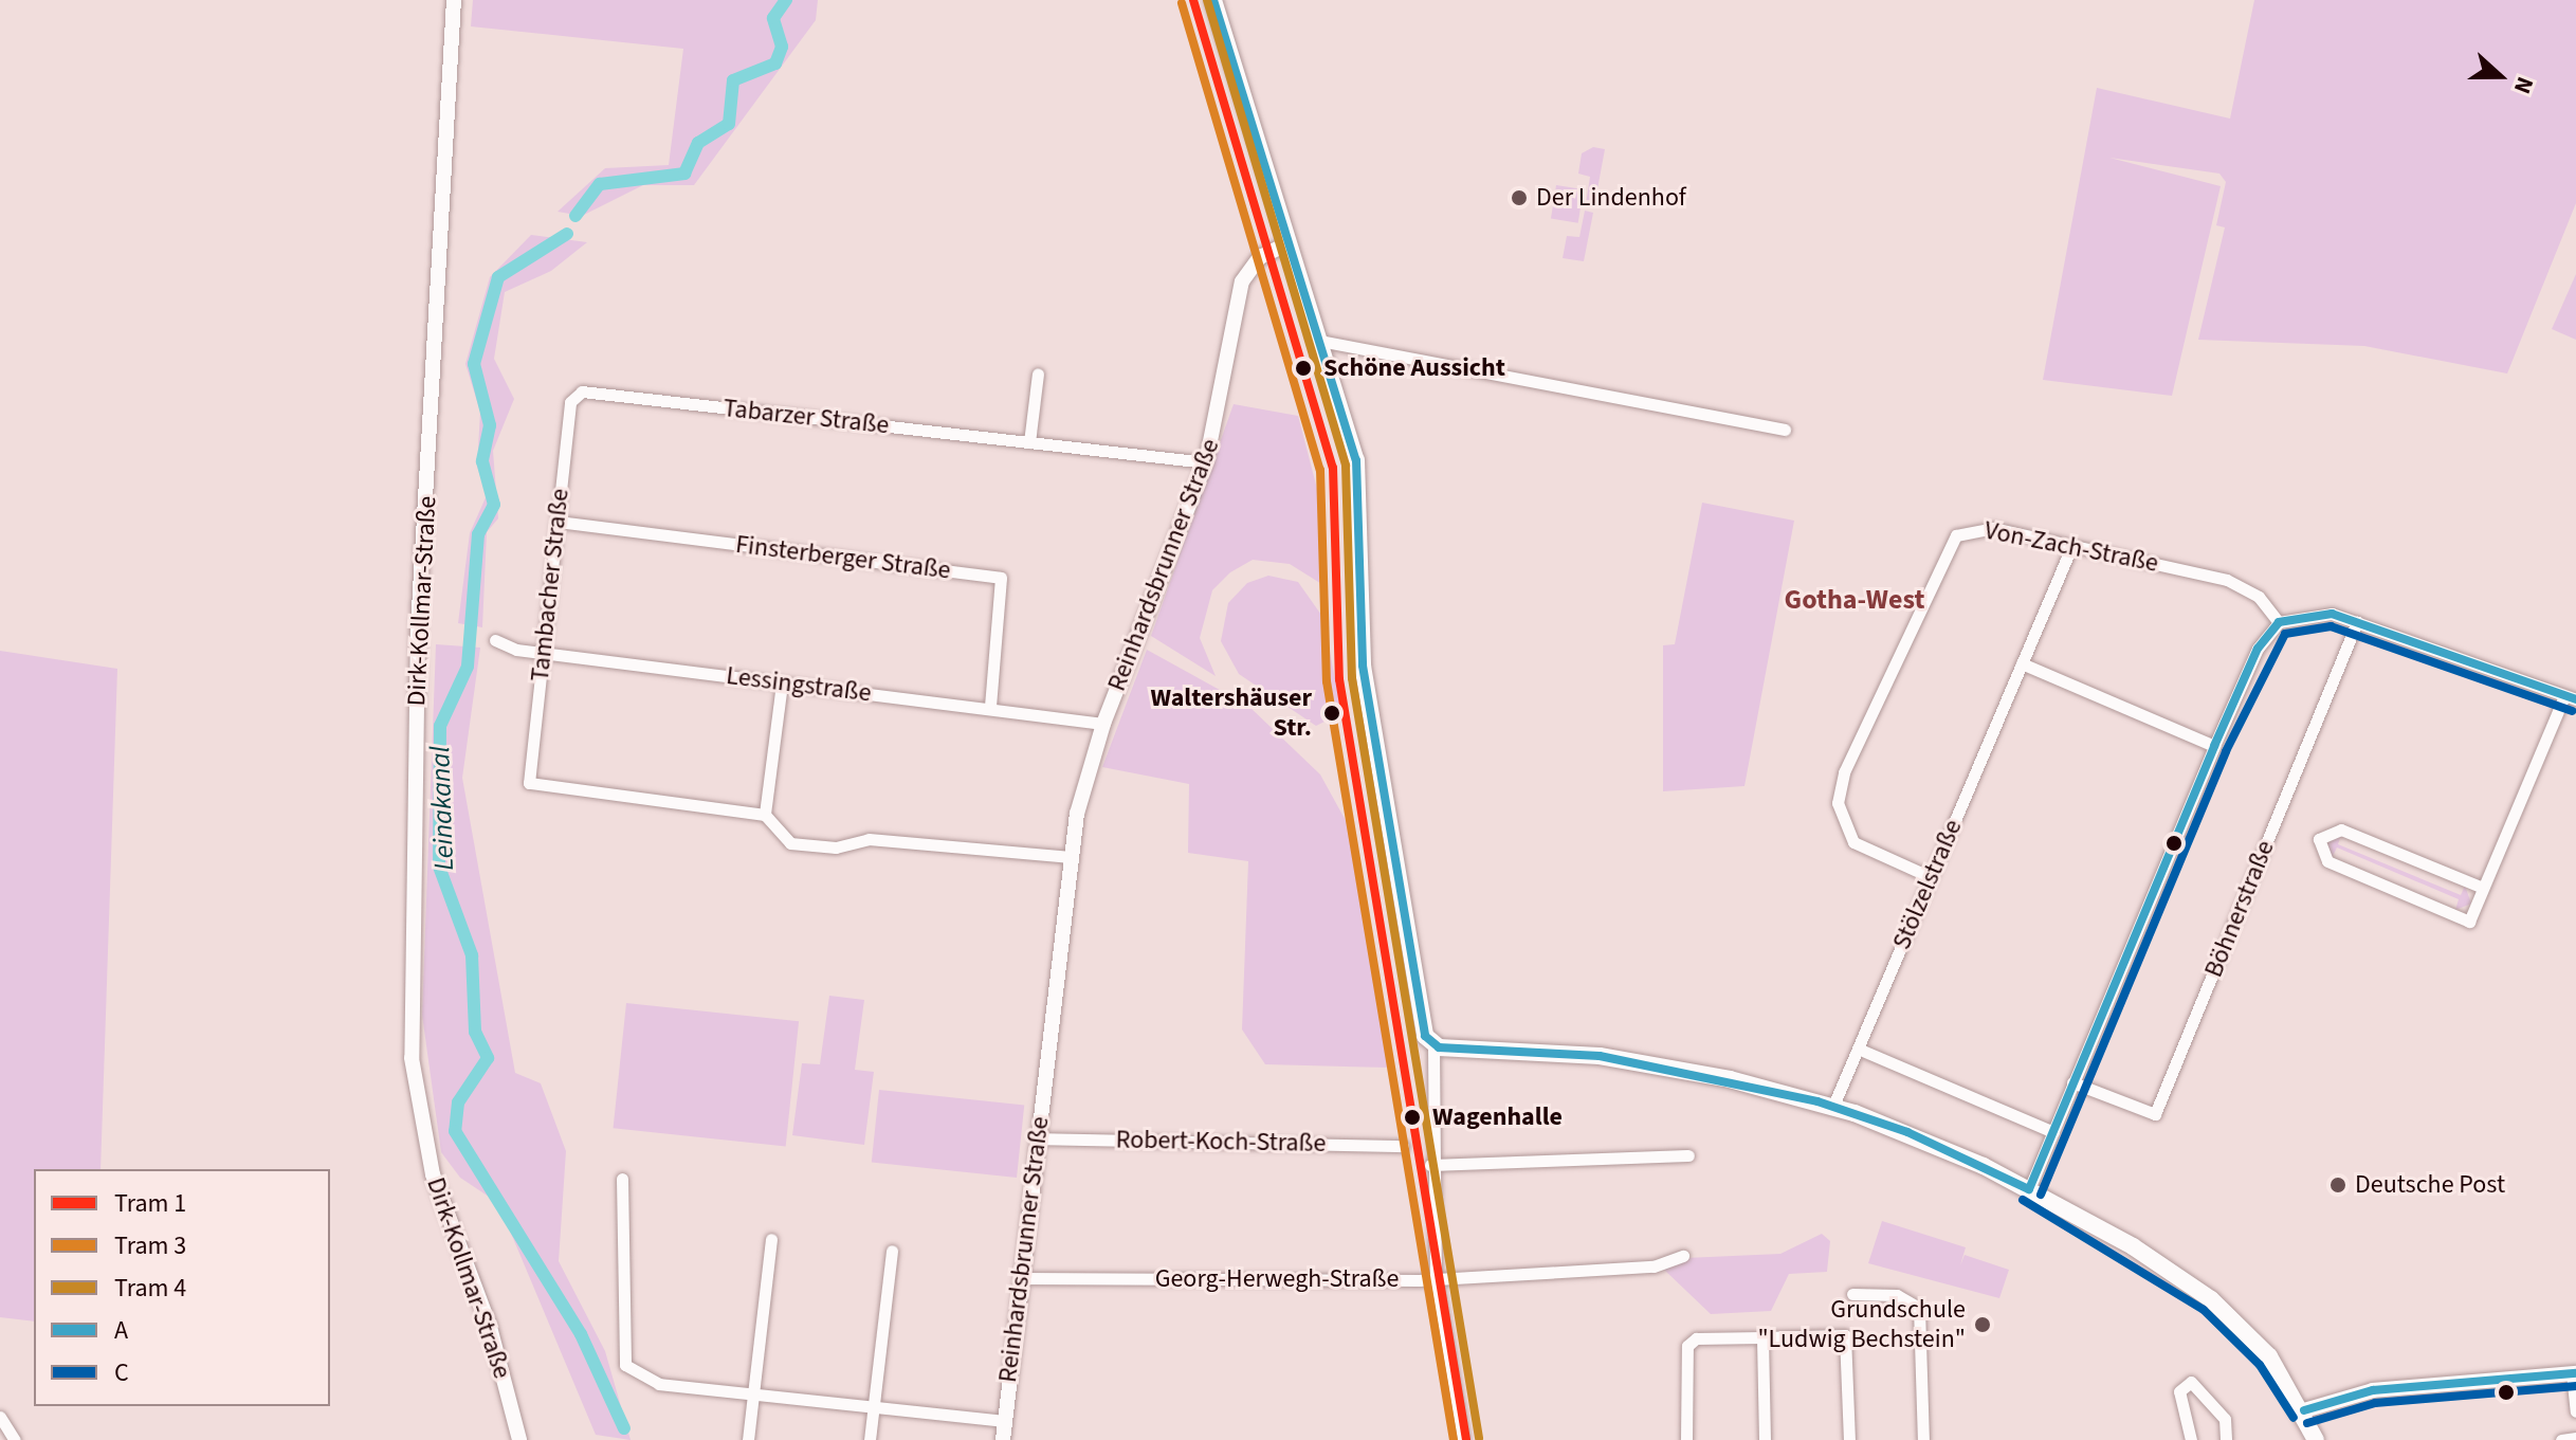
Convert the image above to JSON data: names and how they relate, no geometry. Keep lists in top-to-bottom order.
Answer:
{
  "streets": {
    "street": [
      "Tabarzer Straße",
      "Von-Zach-Straße",
      "Finsterberger Straße",
      "Reinhardsbrunner Straße",
      "Tambacher Straße",
      "Dirk-Kollmar-Straße",
      "Lessingstraße",
      "Stölzelstraße",
      "Böhnerstraße",
      "Robert-Koch-Straße",
      "Georg-Herwegh-Straße"
    ]
  },
  "crossings": [
    ["Tabarzer Straße", "Reinhardsbrunner Straße"],
    ["Tabarzer Straße", "Tambacher Straße"],
    ["Von-Zach-Straße", "Stölzelstraße"],
    ["Finsterberger Straße", "Tambacher Straße"],
    ["Finsterberger Straße", "Lessingstraße"],
    ["Reinhardsbrunner Straße", "Lessingstraße"],
    ["Reinhardsbrunner Straße", "Robert-Koch-Straße"],
    ["Reinhardsbrunner Straße", "Georg-Herwegh-Straße"],
    ["Tambacher Straße", "Lessingstraße"]
  ],
  "districts": ["Gotha-West"],
  "water": ["Leinakanal"],
  "places": [
    "Der Lindenhof",
    "Schöne Aussicht",
    "Waltershäuser Str.",
    "Wagenhalle",
    "Deutsche Post",
    "Grundschule \"Ludwig Bechstein\""
  ],
  "lines": [
    "tram line 1",
    "tram line 4",
    "transit line A",
    "tram line 3",
    "transit line C"
  ],
  "legend": [
    "Tram 1",
    "Tram 3",
    "Tram 4",
    "A",
    "C"
  ],
  "north": "right"
}
